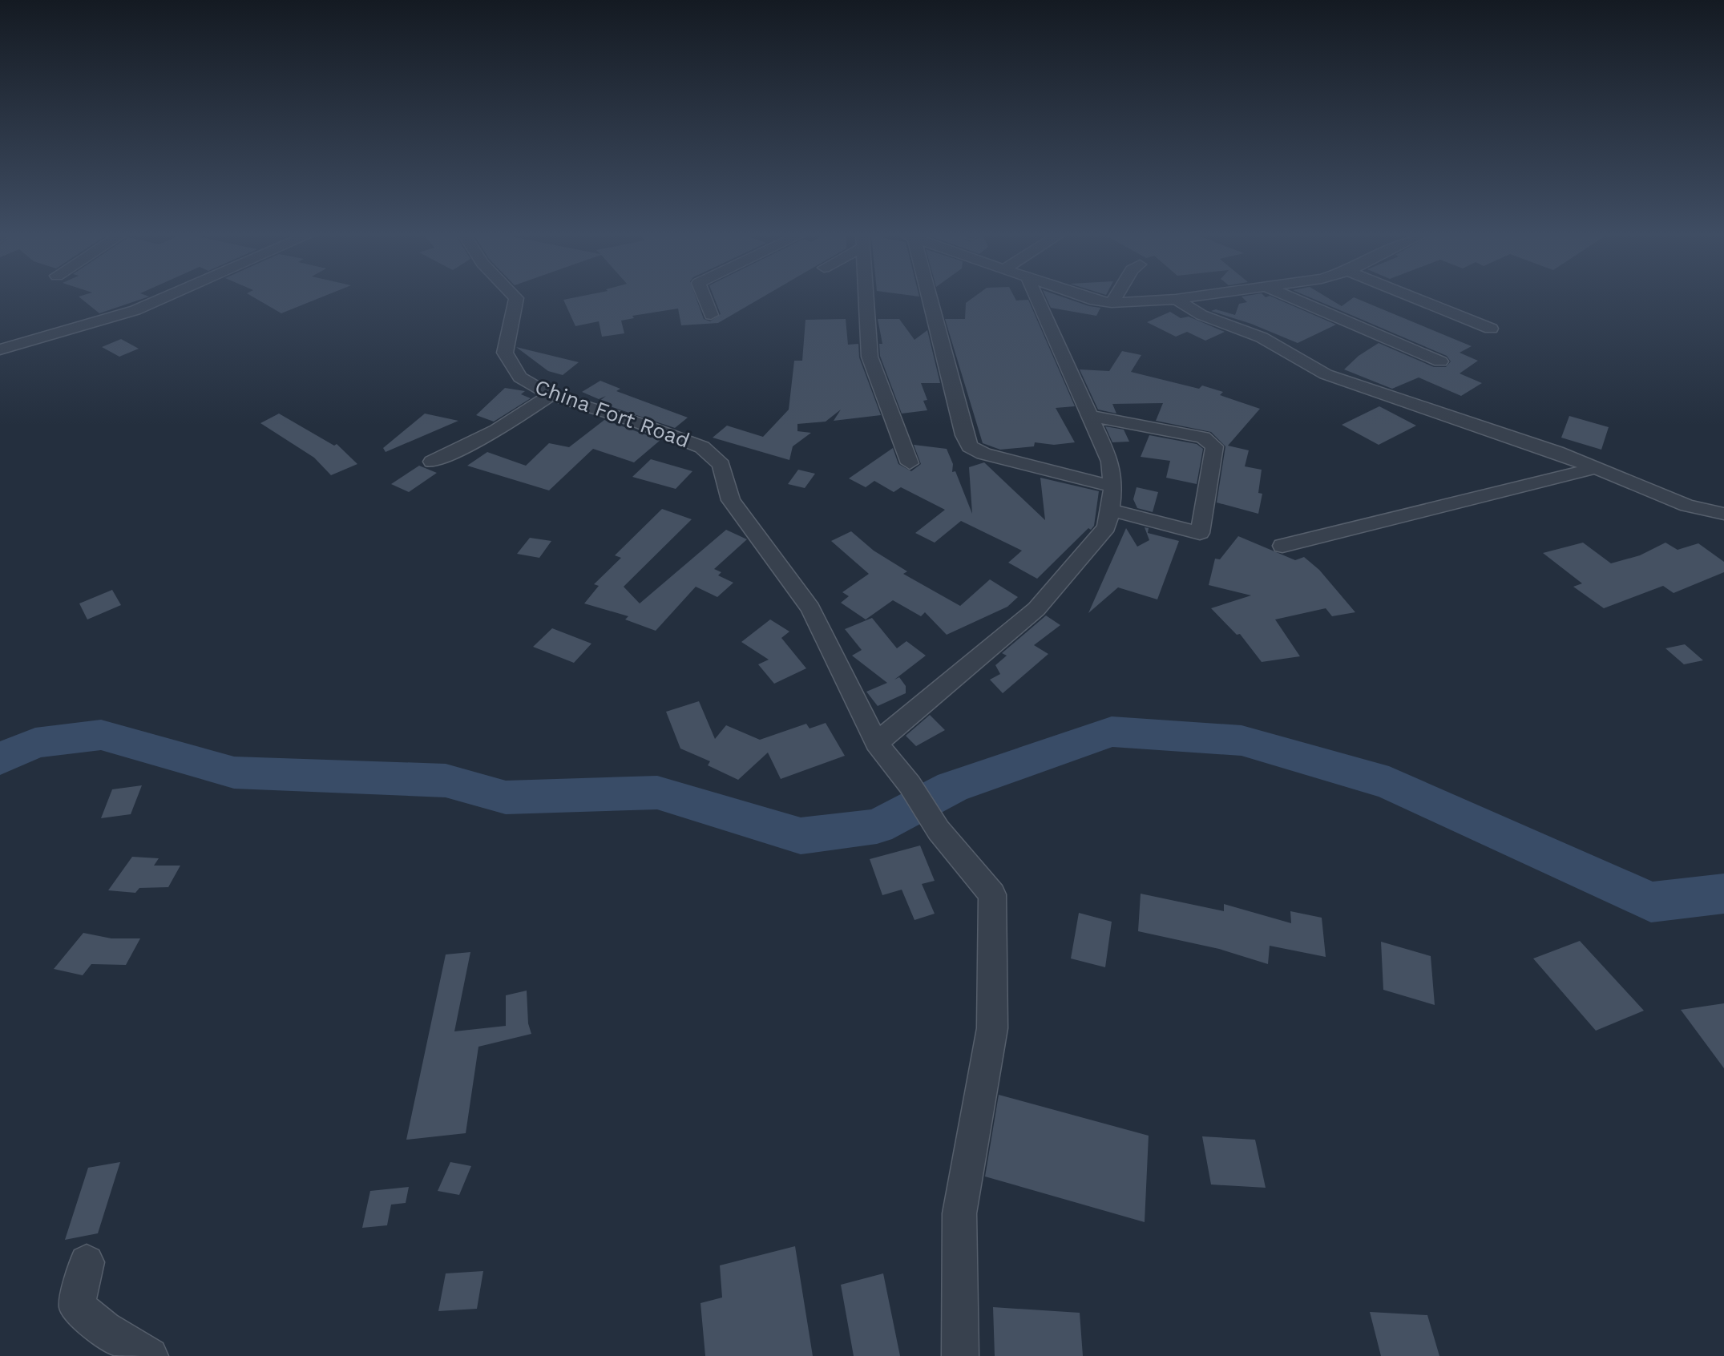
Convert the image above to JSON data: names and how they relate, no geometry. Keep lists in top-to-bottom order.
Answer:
{
  "streets": {
    "street": ["China Fort Road"]
  }
}
